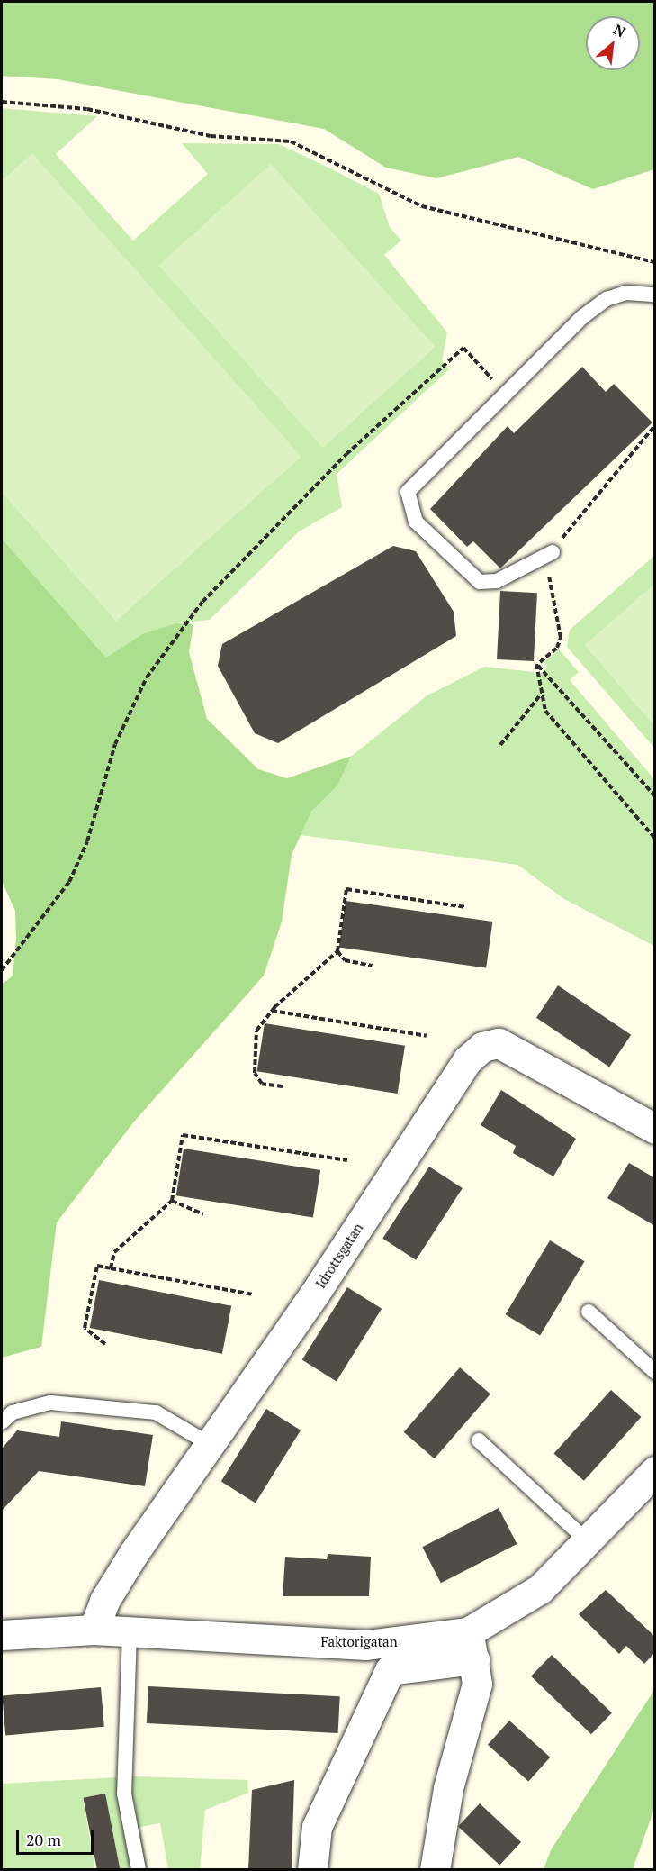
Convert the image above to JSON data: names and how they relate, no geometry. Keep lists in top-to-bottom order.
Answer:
{
  "streets": {
    "street": ["Idrottsgatan", "Faktorigatan"]
  },
  "crossings": [
    ["Idrottsgatan", "Faktorigatan"]
  ],
  "scale_bar": "20 m",
  "north": "top right"
}
